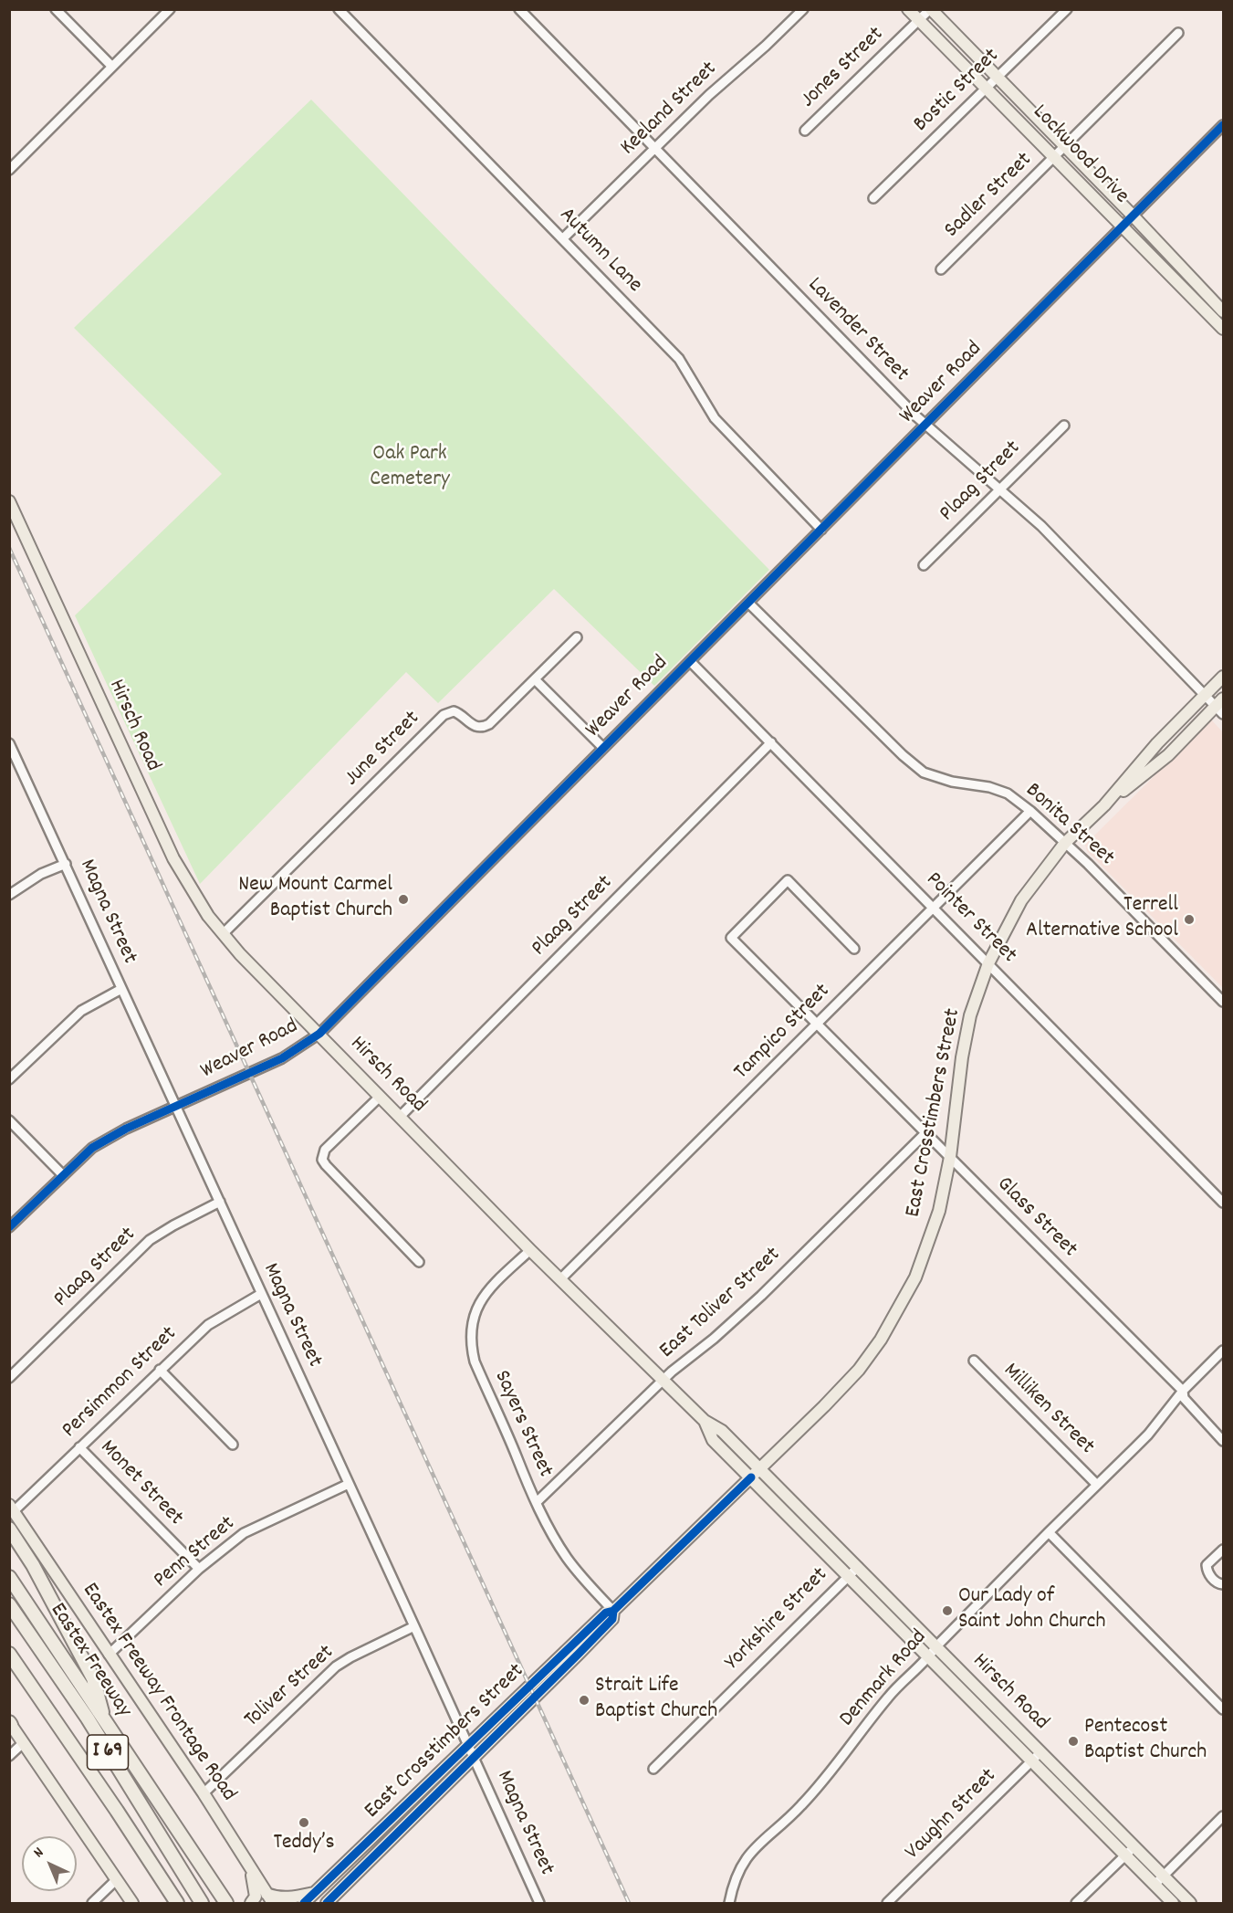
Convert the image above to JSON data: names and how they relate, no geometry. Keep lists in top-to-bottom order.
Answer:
{
  "streets": {
    "highway": ["Eastex Freeway", "I 69"],
    "main road": [
      "Lockwood Drive",
      "Hirsch Road",
      "East Crosstimbers Street",
      "Eastex Freeway Frontage Road"
    ],
    "street": [
      "Jones Street",
      "Bostic Street",
      "Keeland Street",
      "Sadler Street",
      "Autumn Lane",
      "Lavender Street",
      "Weaver Road",
      "Plaag Street",
      "June Street",
      "Bonita Street",
      "Magna Street",
      "Pointer Street",
      "Tampico Street",
      "Glass Street",
      "East Toliver Street",
      "Persimmon Street",
      "Milliken Street",
      "Sayers Street",
      "Monet Street",
      "Penn Street",
      "Yorkshire Street",
      "Denmark Road",
      "Toliver Street",
      "Vaughn Street"
    ]
  },
  "crossings": [
    ["Jones Street", "Lockwood Drive"],
    ["Bostic Street", "Lockwood Drive"],
    ["Keeland Street", "Autumn Lane"],
    ["Keeland Street", "Lavender Street"],
    ["Lockwood Drive", "Sadler Street"],
    ["Lockwood Drive", "Weaver Road"],
    ["Autumn Lane", "Weaver Road"],
    ["Lavender Street", "Weaver Road"],
    ["Lavender Street", "Plaag Street"],
    ["Lavender Street", "East Crosstimbers Street"],
    ["Weaver Road", "Hirsch Road"],
    ["Weaver Road", "Bonita Street"],
    ["Weaver Road", "Magna Street"],
    ["Weaver Road", "Pointer Street"],
    ["Plaag Street", "Hirsch Road"],
    ["Plaag Street", "Magna Street"],
    ["Plaag Street", "Pointer Street"],
    ["Hirsch Road", "June Street"],
    ["Hirsch Road", "Tampico Street"],
    ["Hirsch Road", "East Crosstimbers Street"],
    ["Hirsch Road", "East Toliver Street"],
    ["Hirsch Road", "Sayers Street"],
    ["Hirsch Road", "Yorkshire Street"],
    ["Hirsch Road", "Denmark Road"],
    ["Hirsch Road", "Vaughn Street"],
    ["Bonita Street", "Tampico Street"],
    ["Bonita Street", "East Crosstimbers Street"],
    ["Magna Street", "East Crosstimbers Street"],
    ["Magna Street", "Persimmon Street"],
    ["Magna Street", "Penn Street"],
    ["Magna Street", "Toliver Street"],
    ["Pointer Street", "Tampico Street"],
    ["Pointer Street", "East Crosstimbers Street"],
    ["Tampico Street", "Glass Street"],
    ["East Crosstimbers Street", "Glass Street"],
    ["East Crosstimbers Street", "Sayers Street"],
    ["Glass Street", "East Toliver Street"],
    ["Glass Street", "Denmark Road"],
    ["East Toliver Street", "Sayers Street"],
    ["Persimmon Street", "Monet Street"],
    ["Persimmon Street", "Eastex Freeway Frontage Road"],
    ["Milliken Street", "Denmark Road"],
    ["Monet Street", "Penn Street"],
    ["Penn Street", "Eastex Freeway Frontage Road"],
    ["Toliver Street", "Eastex Freeway Frontage Road"]
  ],
  "parks": ["Oak Park Cemetery"],
  "places": [
    "New Mount Carmel Baptist Church",
    "Terrell Alternative School",
    "Our Lady of Saint John Church",
    "Strait Life Baptist Church",
    "Pentecost Baptist Church",
    "Teddy’s"
  ],
  "north": "top left"
}
